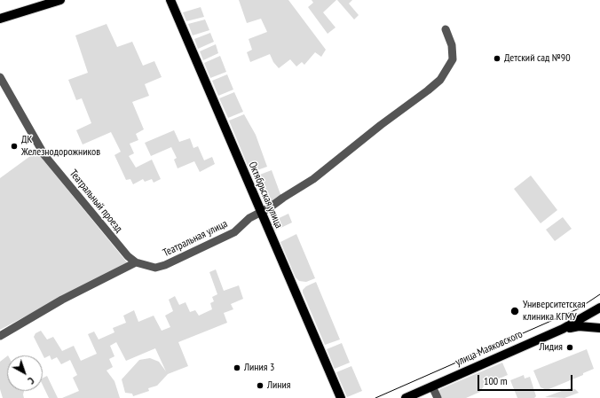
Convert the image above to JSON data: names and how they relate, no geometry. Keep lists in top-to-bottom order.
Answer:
{
  "streets": {
    "main road": ["Октябрьская улица", "улица Маяковского"],
    "street": ["Театральный проезд", "Театральная улица"]
  },
  "crossings": [
    ["Октябрьская улица", "Театральная улица"],
    ["Театральный проезд", "Театральная улица"]
  ],
  "places": [
    "Детский сад №90",
    "ДК Железнодорожников",
    "Университетская клиника КГМУ",
    "Лидия",
    "Линия 3",
    "Линия"
  ],
  "scale_bar": "100 m",
  "north": "bottom right"
}
